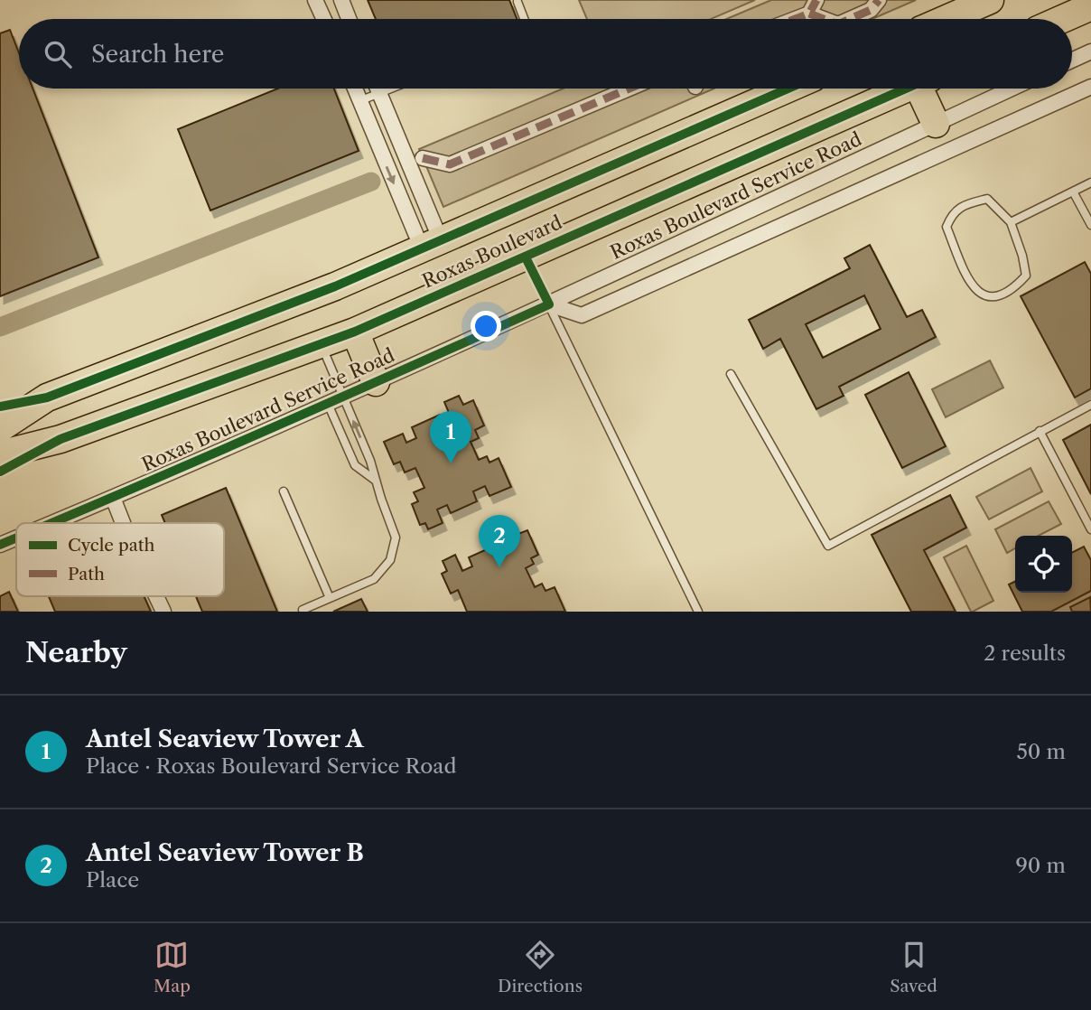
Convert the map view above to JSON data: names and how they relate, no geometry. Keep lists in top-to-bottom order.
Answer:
{
  "streets": {
    "highway": ["Roxas Boulevard"],
    "street": ["Roxas Boulevard Service Road"]
  },
  "legend": ["Cycle path", "Path"],
  "page": {
    "search": "Search here",
    "pins": ["1", "2"],
    "heading": ["Nearby", "2 results"],
    "list": [
      {
        "mark": "1",
        "name": "Antel Seaview Tower A",
        "note": "Place · Roxas Boulevard Service Road",
        "value": "50 m"
      },
      {
        "mark": "2",
        "name": "Antel Seaview Tower B",
        "note": "Place",
        "value": "90 m"
      }
    ],
    "nav": ["Map", "Directions", "Saved"]
  }
}
